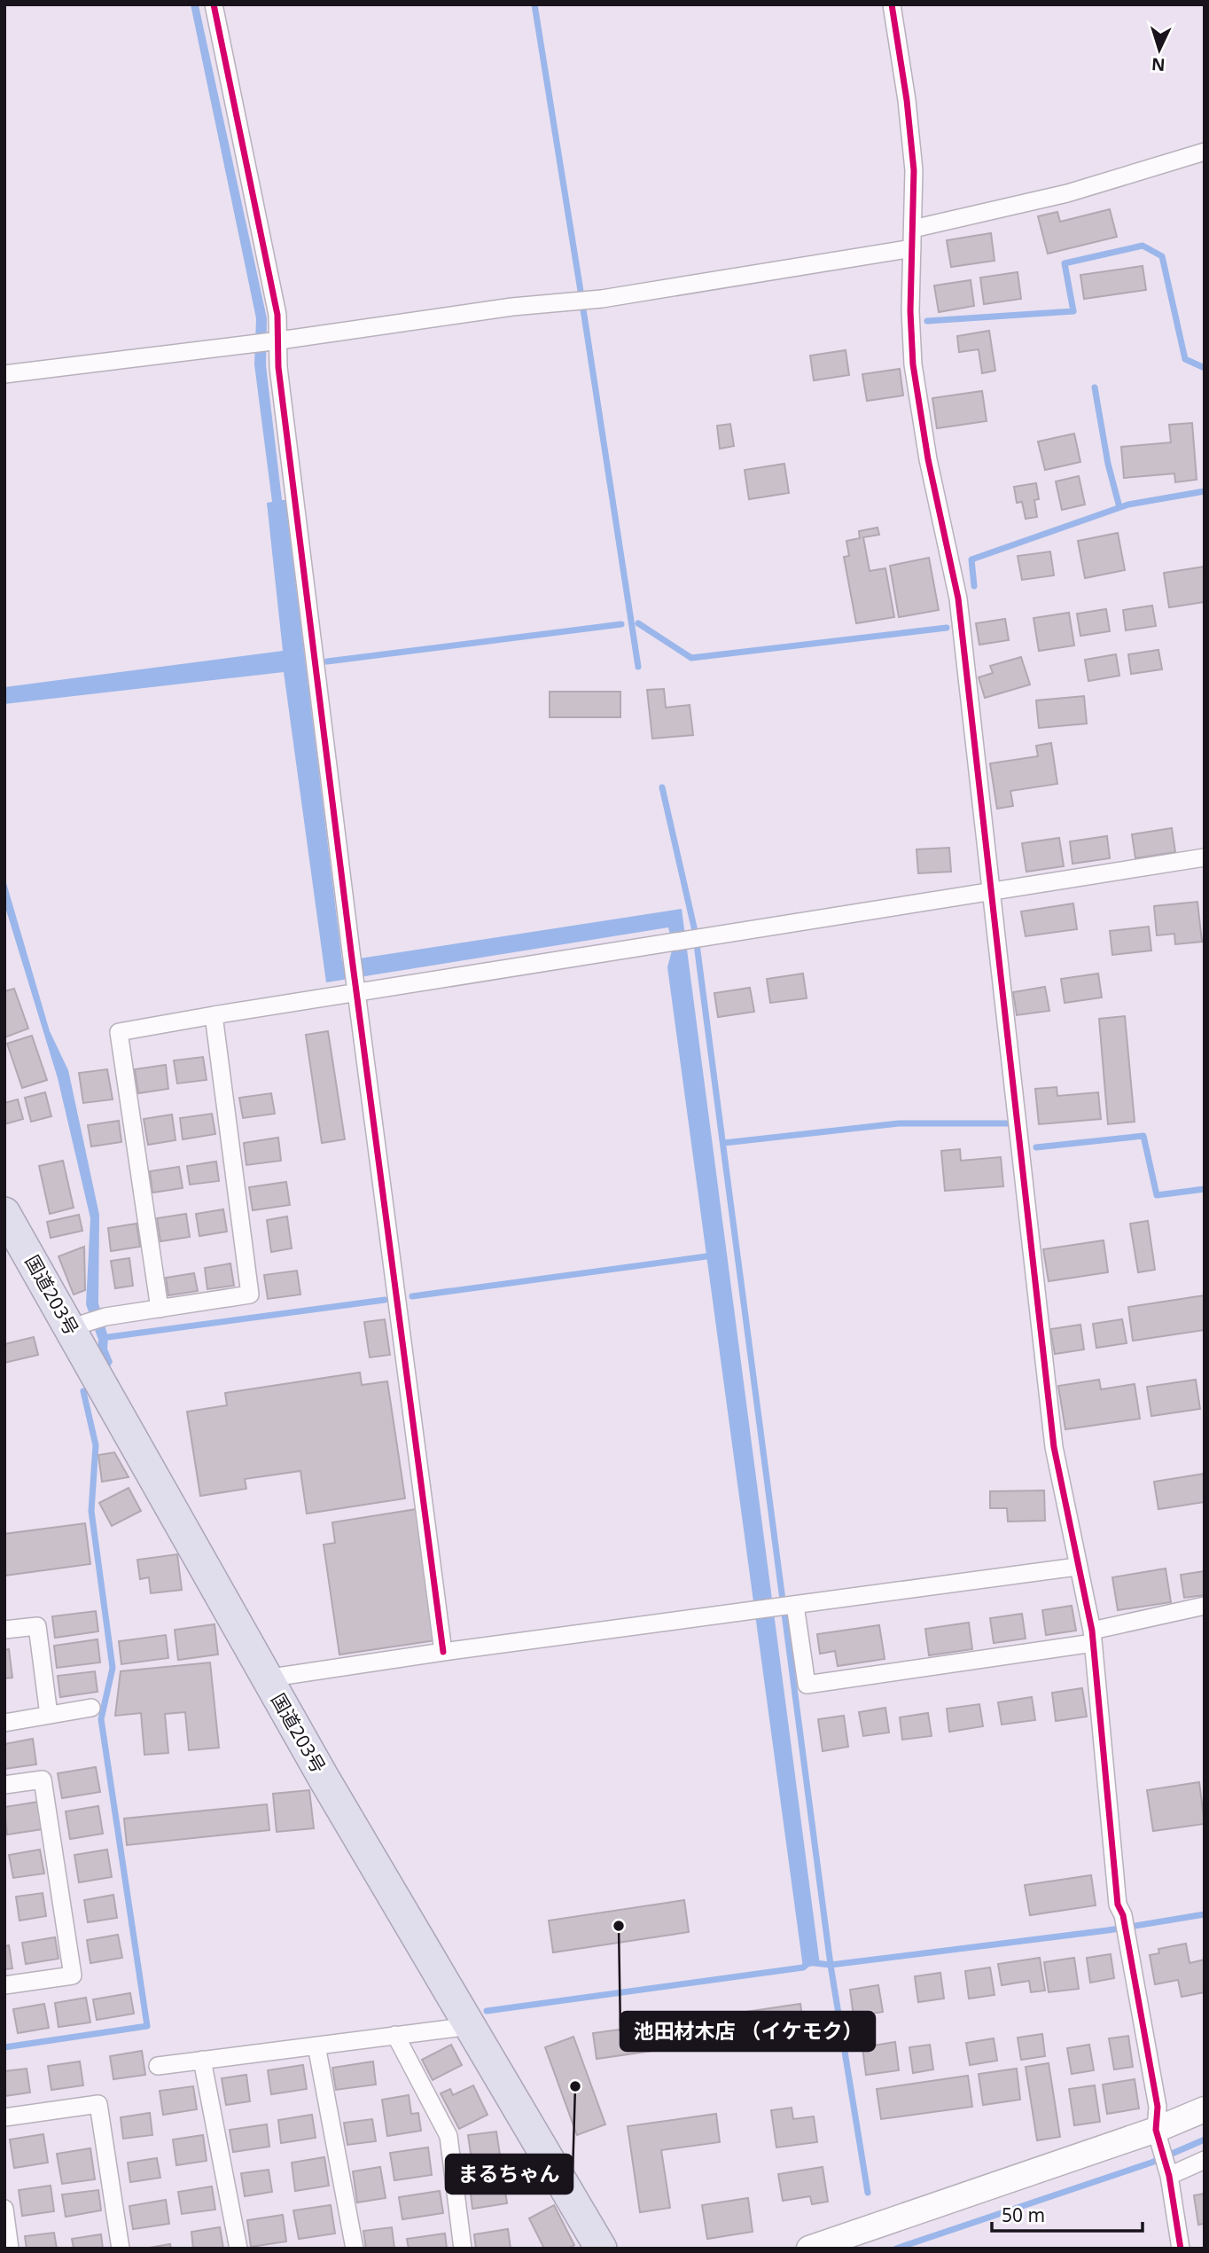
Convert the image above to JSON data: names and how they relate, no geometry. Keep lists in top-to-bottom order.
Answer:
{
  "streets": {
    "highway": ["国道203号"]
  },
  "places": ["池田材木店 （イケモク）", "まるちゃん"],
  "scale_bar": "50 m",
  "north": "bottom"
}
